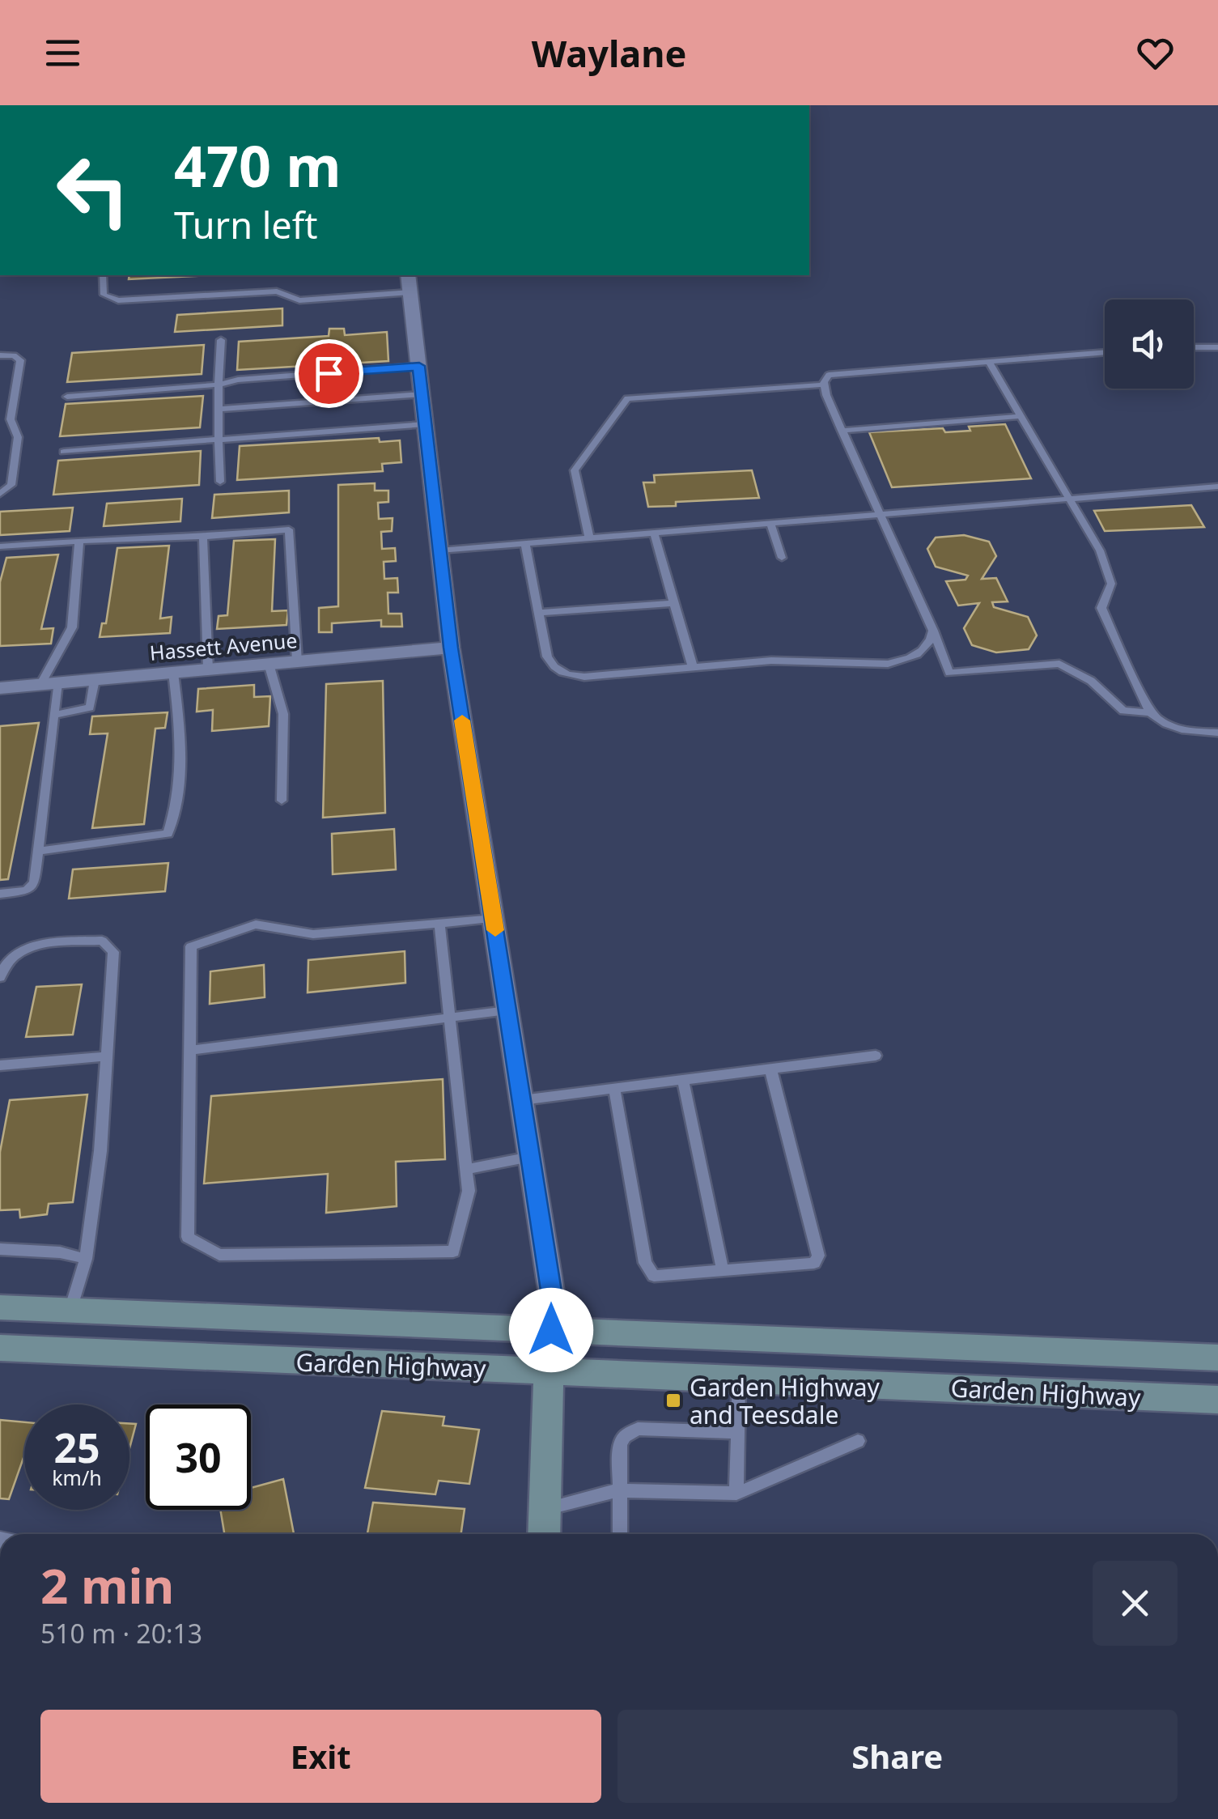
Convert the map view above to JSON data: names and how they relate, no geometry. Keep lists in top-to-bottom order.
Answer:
{
  "streets": {
    "main road": ["Garden Highway"],
    "street": ["Hassett Avenue"]
  },
  "places": {
    "transit": ["Garden Highway and Teesdale"]
  },
  "page": {
    "header": "Waylane",
    "turn": ["470 m", "Turn left"],
    "speed": "25 km/h",
    "limit": "30",
    "heading": ["2 min", "510 m · 20:13"],
    "buttons": ["Exit", "Share"]
  }
}
